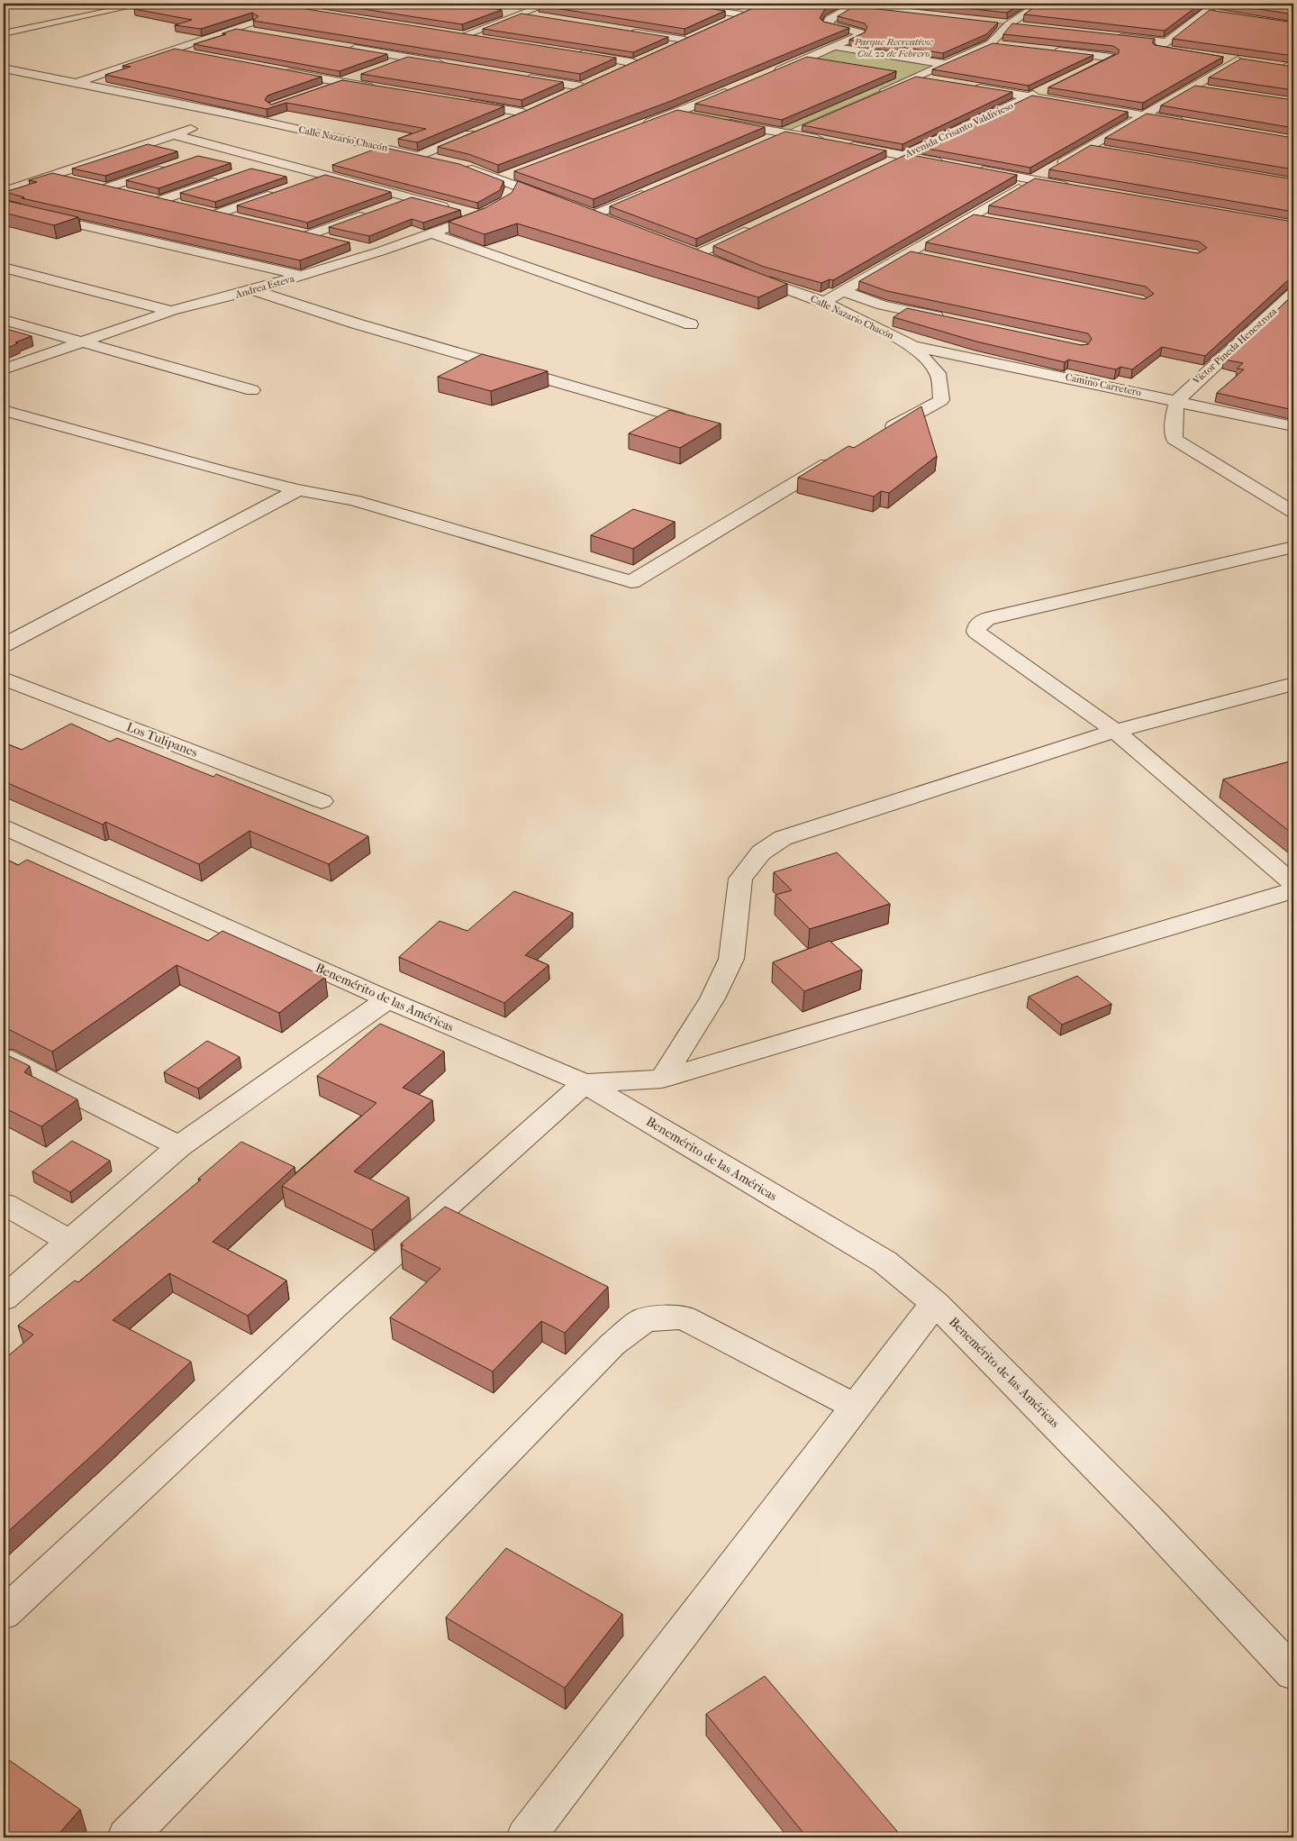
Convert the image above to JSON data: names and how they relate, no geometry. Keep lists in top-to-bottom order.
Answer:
{
  "streets": {
    "street": [
      "Avenida Crisanto Valdivieso",
      "Calle Nazario Chacón",
      "Andrea Esteva",
      "Víctor Pineda Henestroza",
      "Camino Carretero",
      "Los Tulipanes",
      "Benemérito de las Américas"
    ]
  },
  "crossings": [
    ["Calle Nazario Chacón", "Camino Carretero"],
    ["Víctor Pineda Henestroza", "Camino Carretero"]
  ],
  "parks": ["Parque Recreativo: Col. 22 de Febrero"]
}
